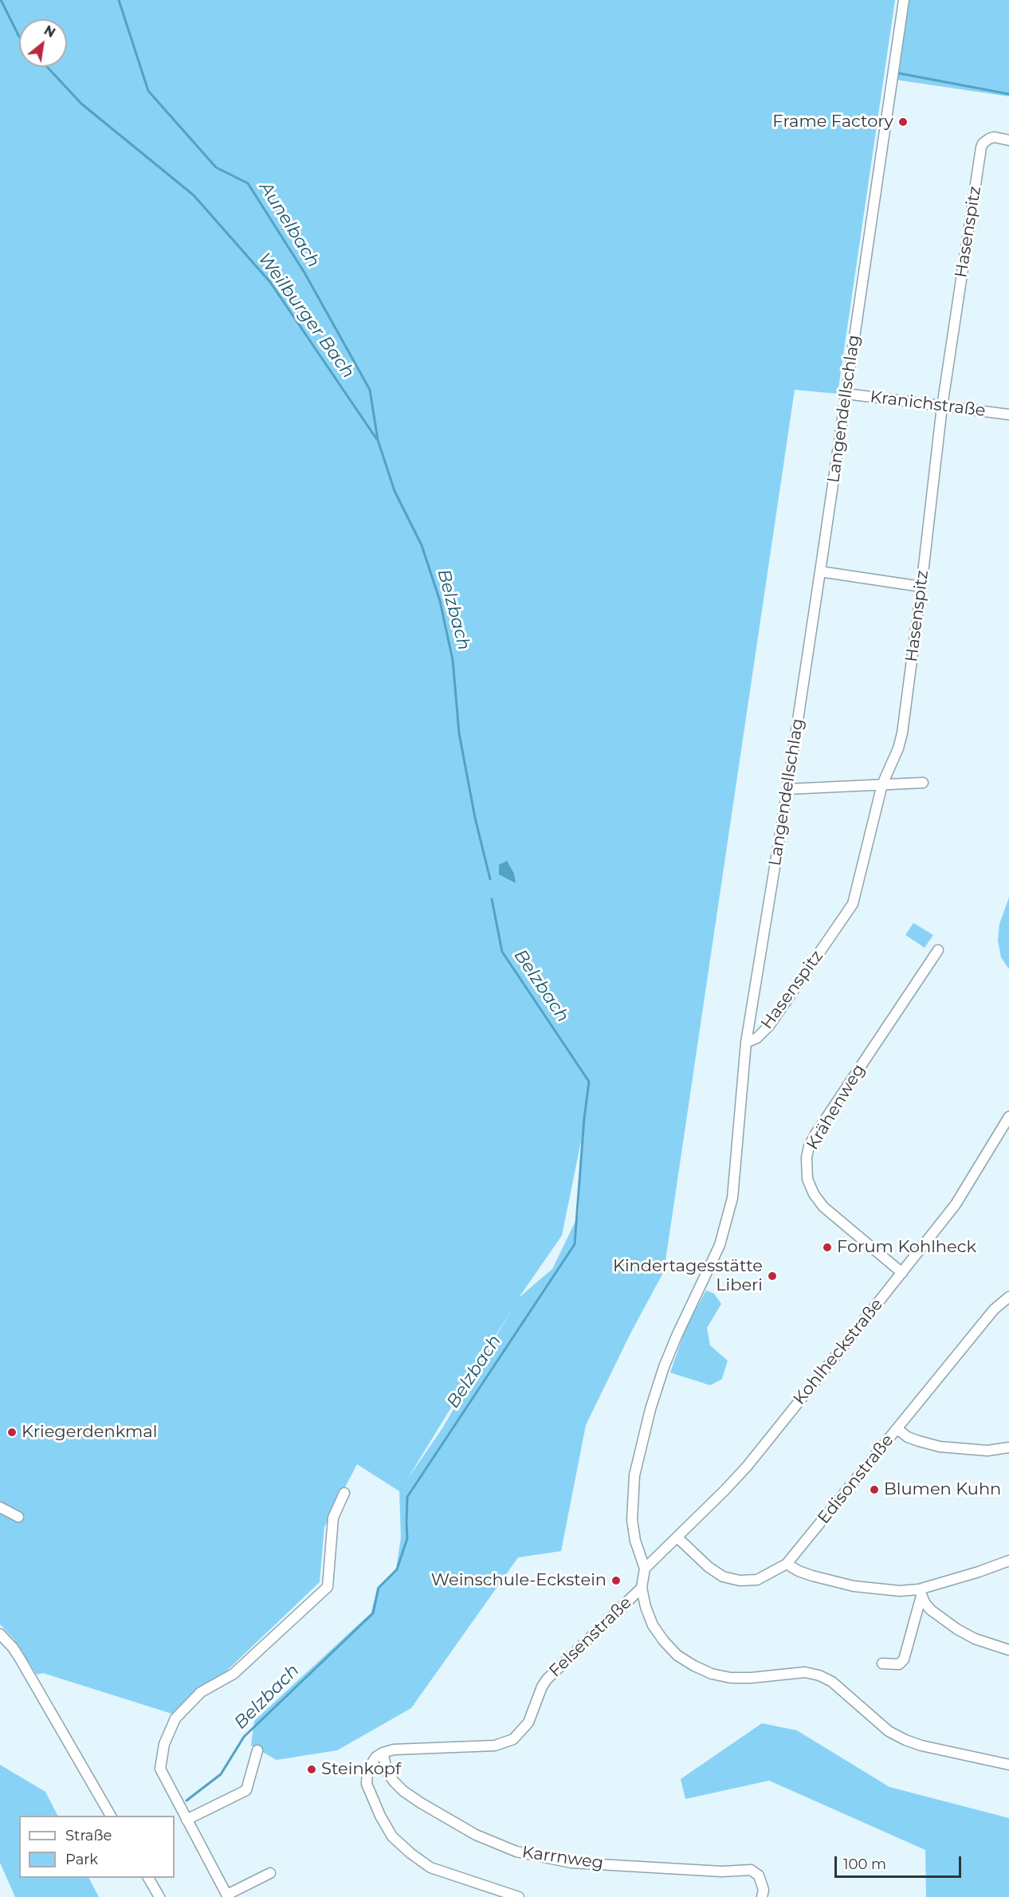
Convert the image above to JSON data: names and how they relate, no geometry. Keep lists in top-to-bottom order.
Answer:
{
  "streets": {
    "street": [
      "Hasenspitz",
      "Kranichstraße",
      "Langendellschlag",
      "Krähenweg",
      "Kohlheckstraße",
      "Edisonstraße",
      "Felsenstraße",
      "Karrnweg"
    ]
  },
  "crossings": [
    ["Hasenspitz", "Kranichstraße"],
    ["Hasenspitz", "Langendellschlag"],
    ["Kranichstraße", "Langendellschlag"],
    ["Langendellschlag", "Kohlheckstraße"],
    ["Krähenweg", "Kohlheckstraße"],
    ["Kohlheckstraße", "Edisonstraße"],
    ["Felsenstraße", "Karrnweg"]
  ],
  "water": ["Aunelbach", "Weilburger Bach", "Belzbach"],
  "places": [
    "Frame Factory",
    "Forum Kohlheck",
    "Kindertagesstätte Liberi",
    "Kriegerdenkmal",
    "Blumen Kuhn",
    "Weinschule-Eckstein",
    "Steinkopf"
  ],
  "legend": ["Straße", "Park"],
  "scale_bar": "100 m",
  "north": "top right"
}
